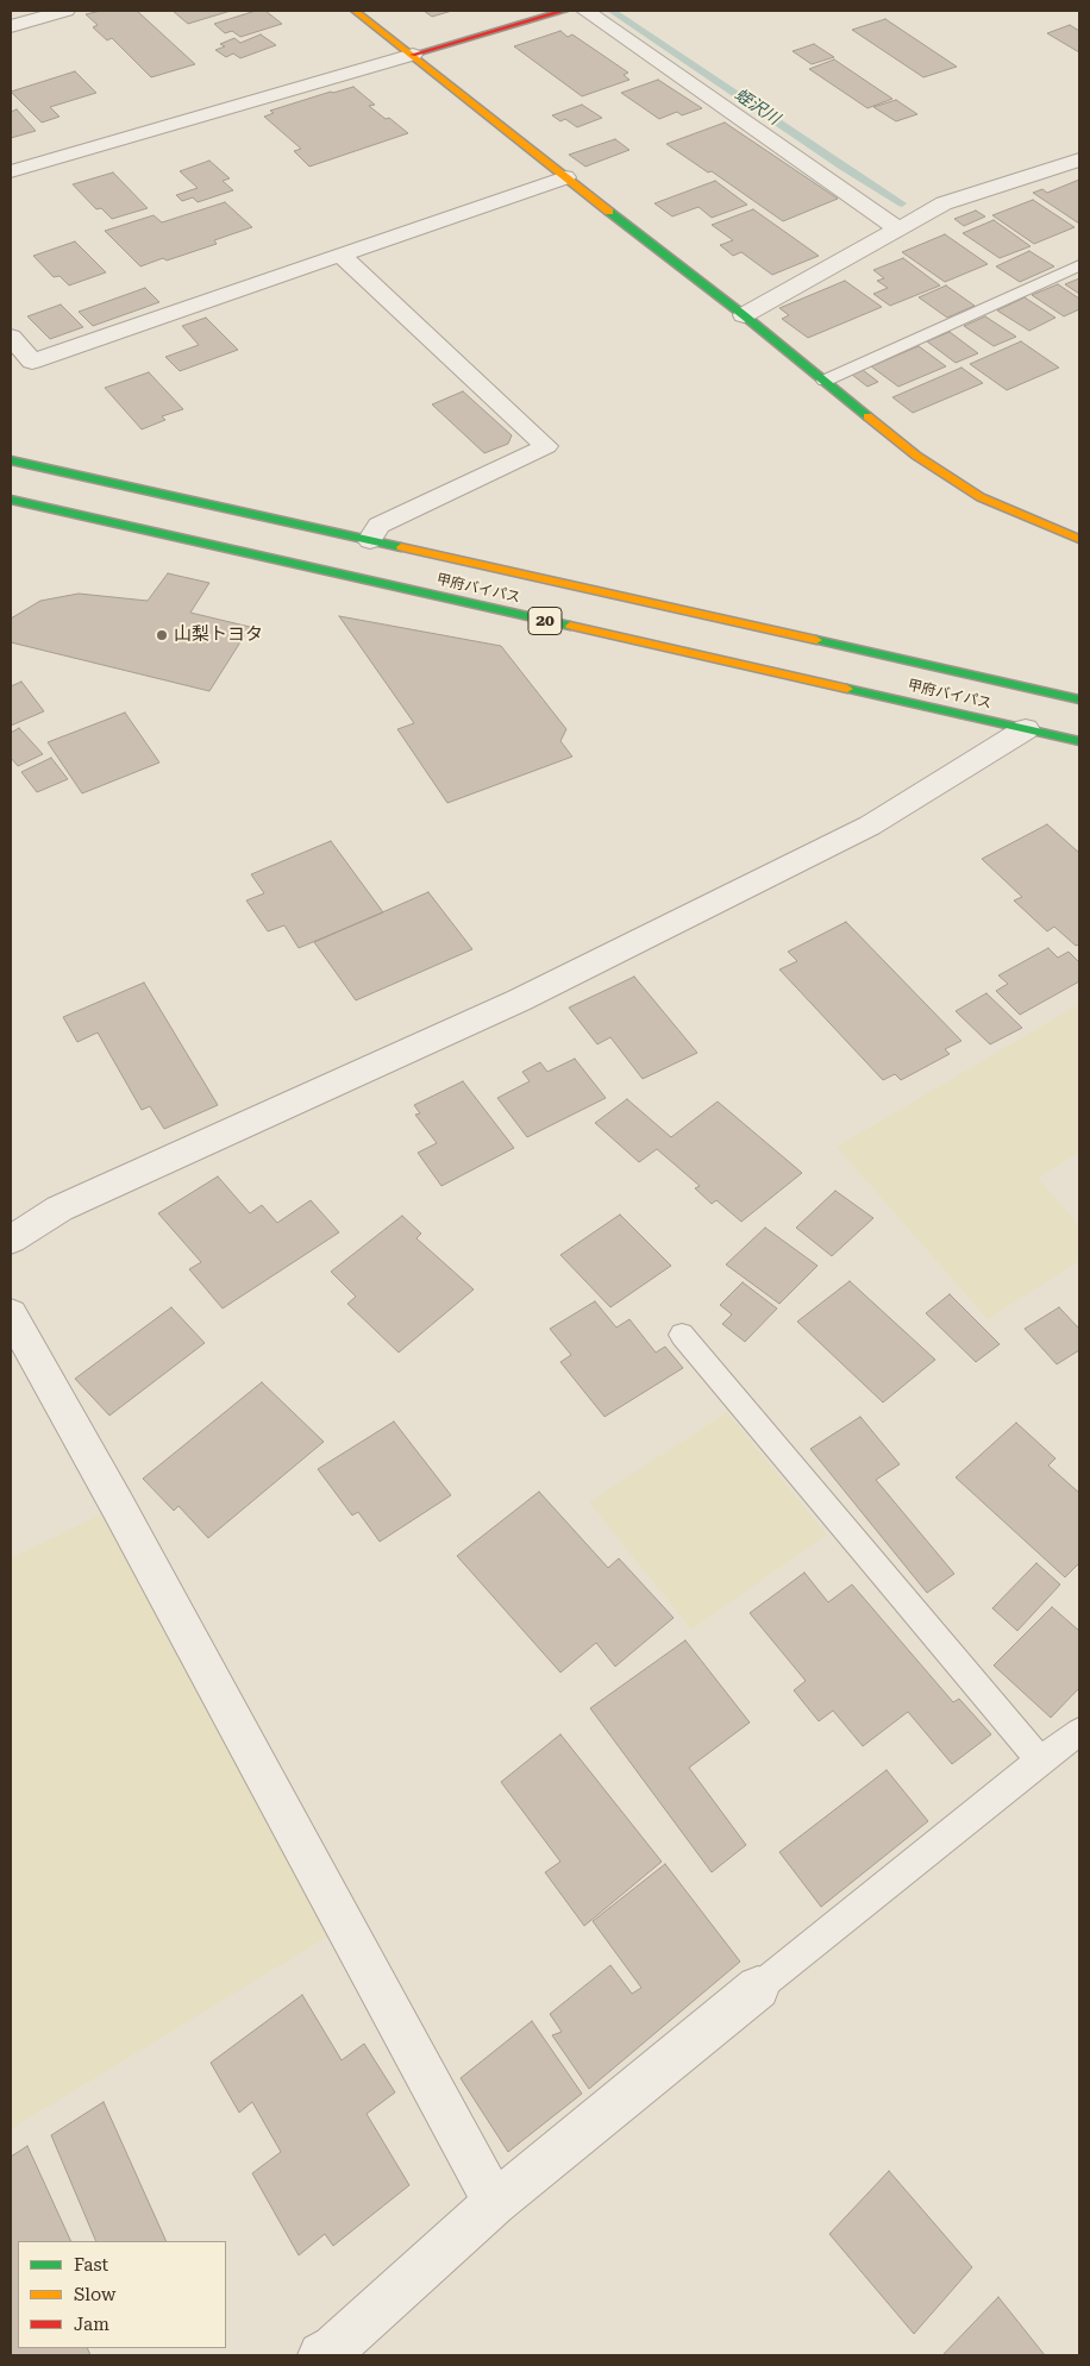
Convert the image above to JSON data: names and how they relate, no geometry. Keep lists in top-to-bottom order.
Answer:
{
  "streets": {
    "main road": ["甲府バイパス", "20"]
  },
  "water": ["蛭沢川"],
  "places": ["山梨トヨタ"],
  "legend": ["Fast", "Slow", "Jam"]
}
